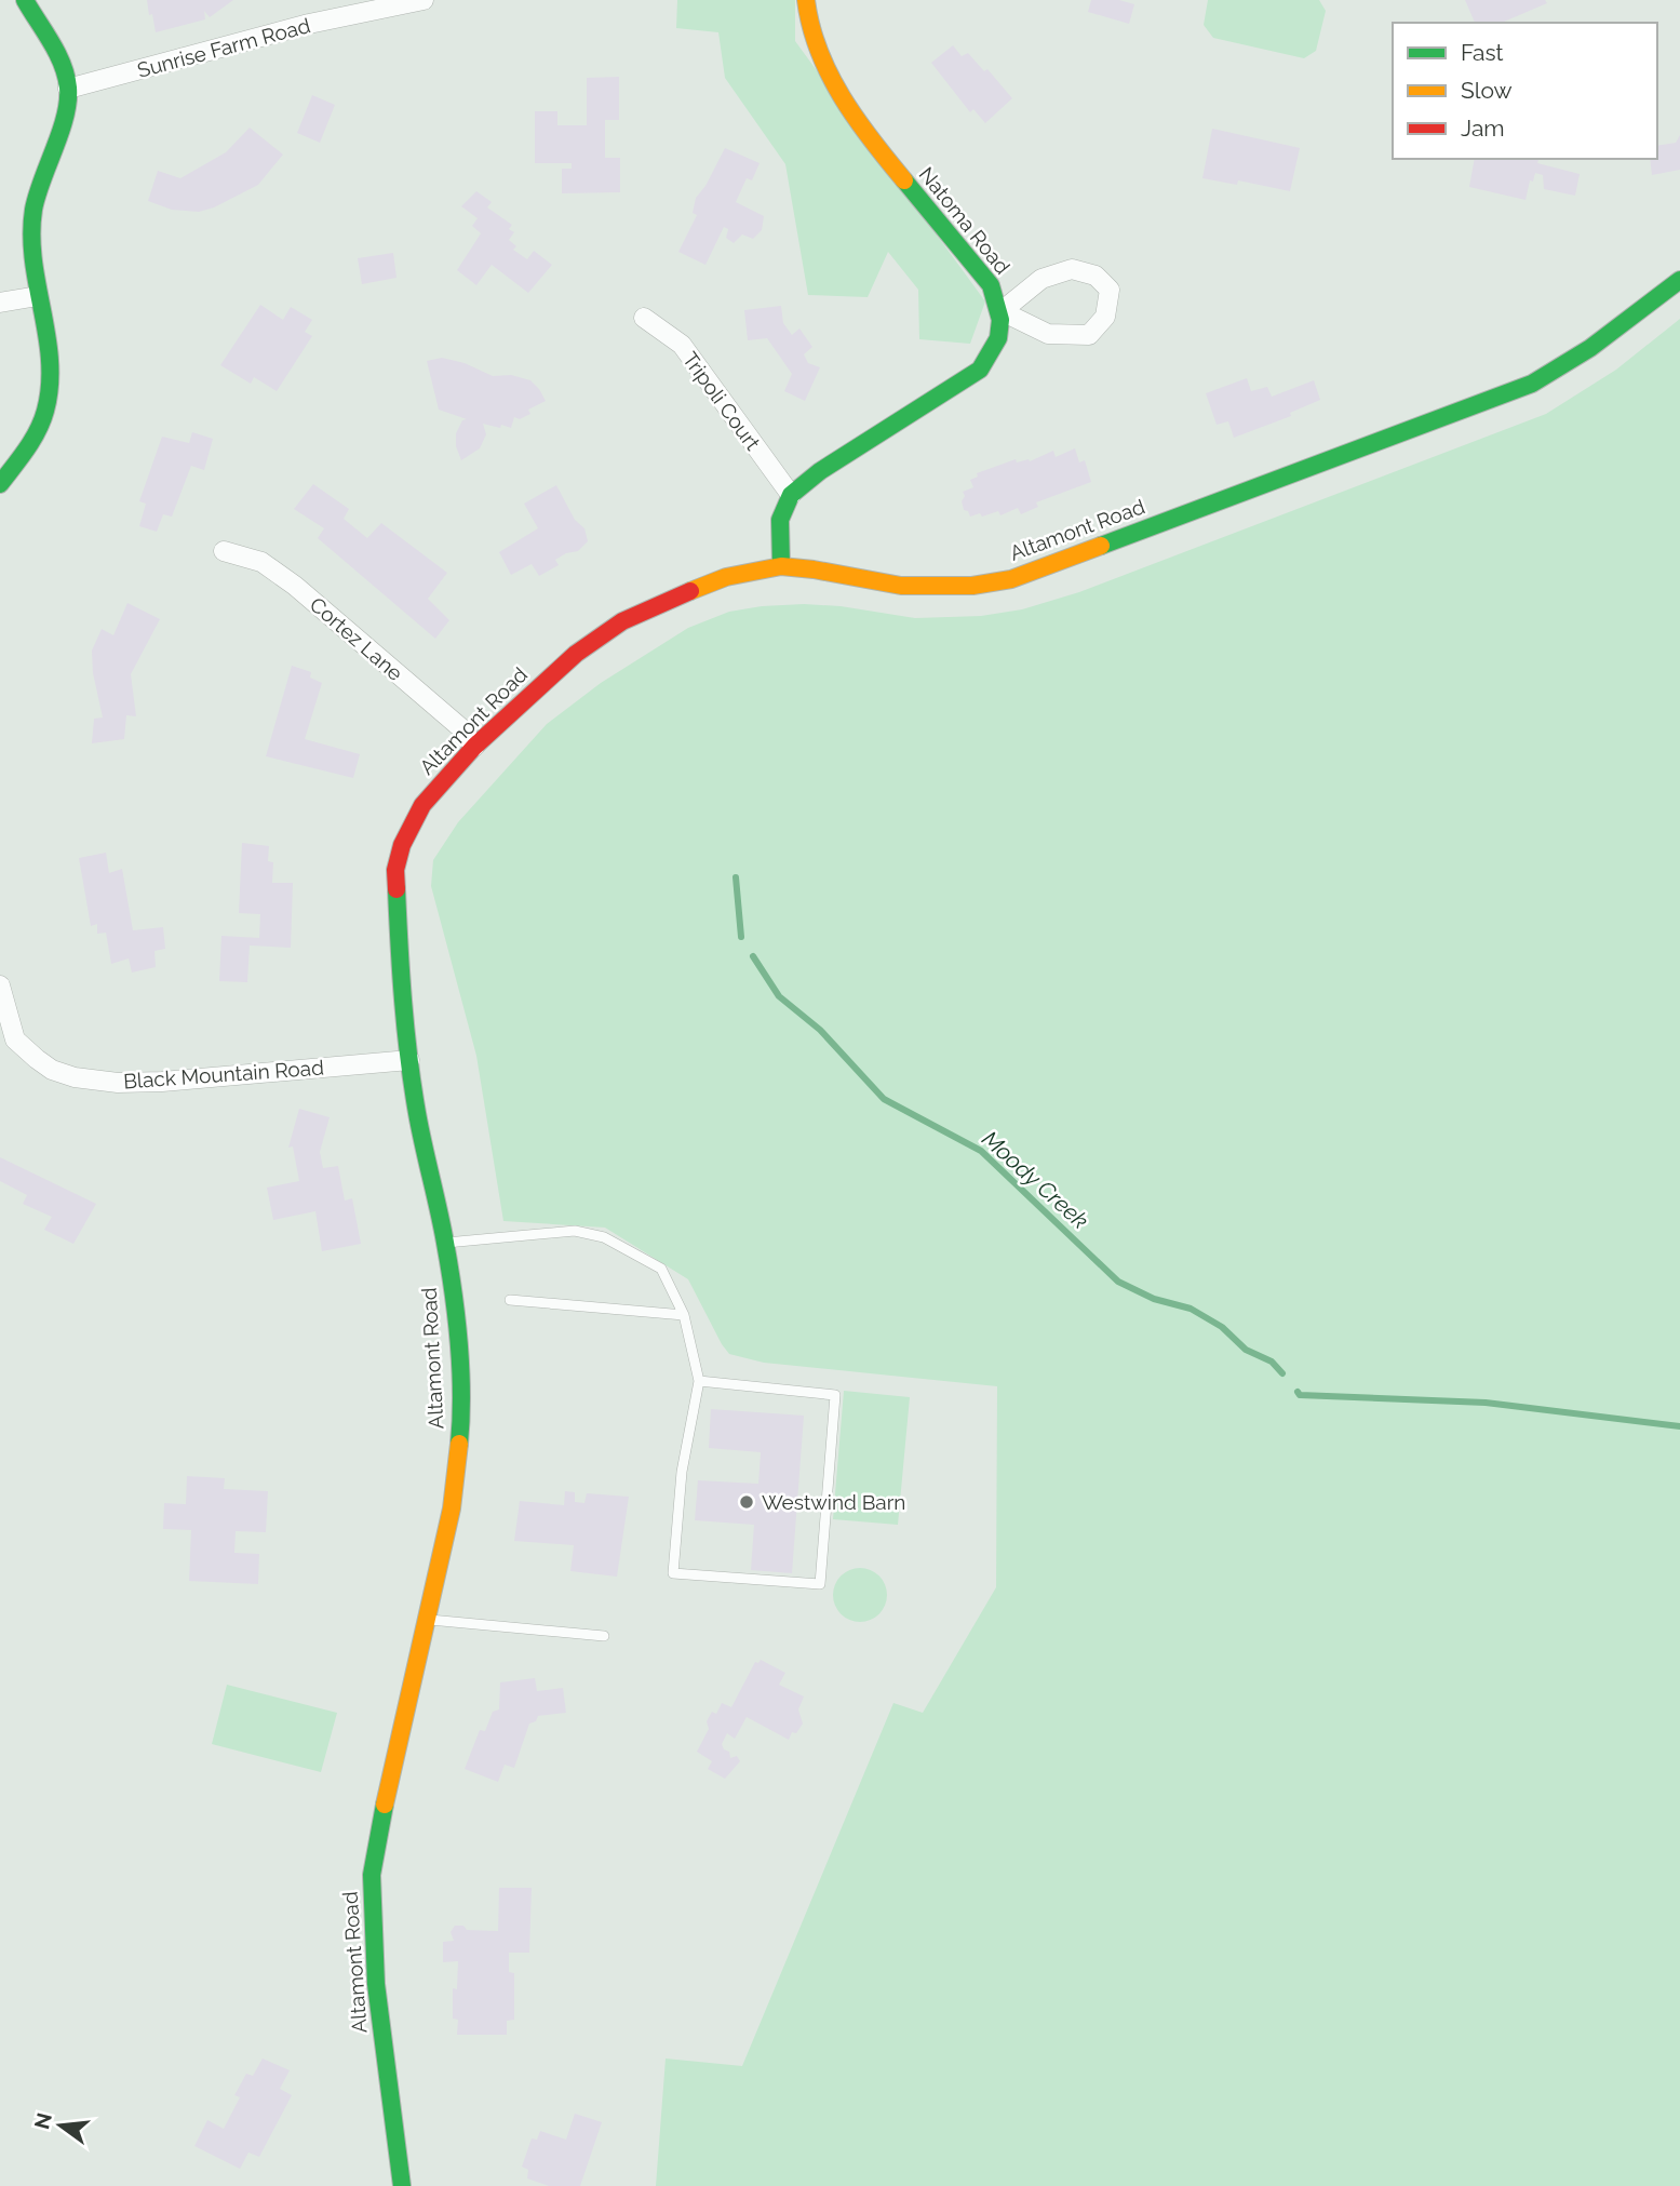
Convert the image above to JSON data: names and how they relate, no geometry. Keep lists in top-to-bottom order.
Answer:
{
  "streets": {
    "street": [
      "Sunrise Farm Road",
      "Natoma Road",
      "Tripoli Court",
      "Altamont Road",
      "Cortez Lane",
      "Black Mountain Road"
    ]
  },
  "crossings": [
    ["Altamont Road", "Cortez Lane"],
    ["Altamont Road", "Black Mountain Road"]
  ],
  "water": ["Moody Creek"],
  "places": ["Westwind Barn"],
  "legend": ["Fast", "Slow", "Jam"],
  "north": "left"
}
